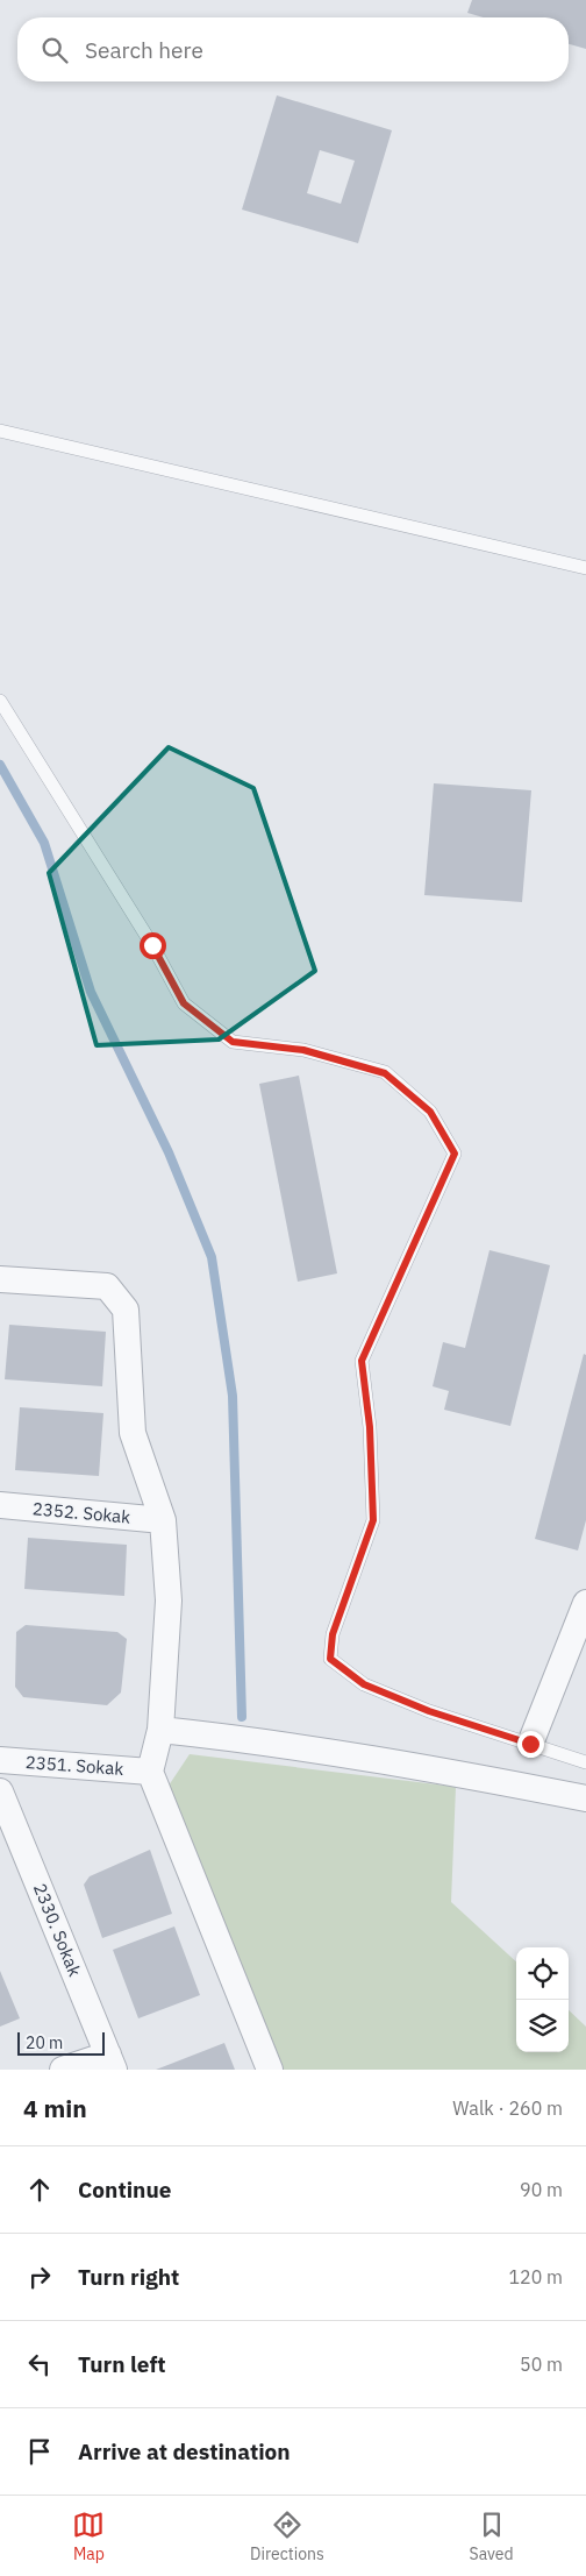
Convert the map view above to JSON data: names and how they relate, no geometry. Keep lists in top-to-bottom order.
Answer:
{
  "streets": {
    "street": ["2352. Sokak", "2351. Sokak", "2330. Sokak"]
  },
  "scale_bar": "20 m",
  "page": {
    "search": "Search here",
    "scale": "20 m",
    "heading": ["4 min", "Walk · 260 m"],
    "list": [
      ["Continue", "90 m"],
      ["Turn right", "120 m"],
      ["Turn left", "50 m"],
      "Arrive at destination"
    ],
    "nav": ["Map", "Directions", "Saved"]
  }
}
